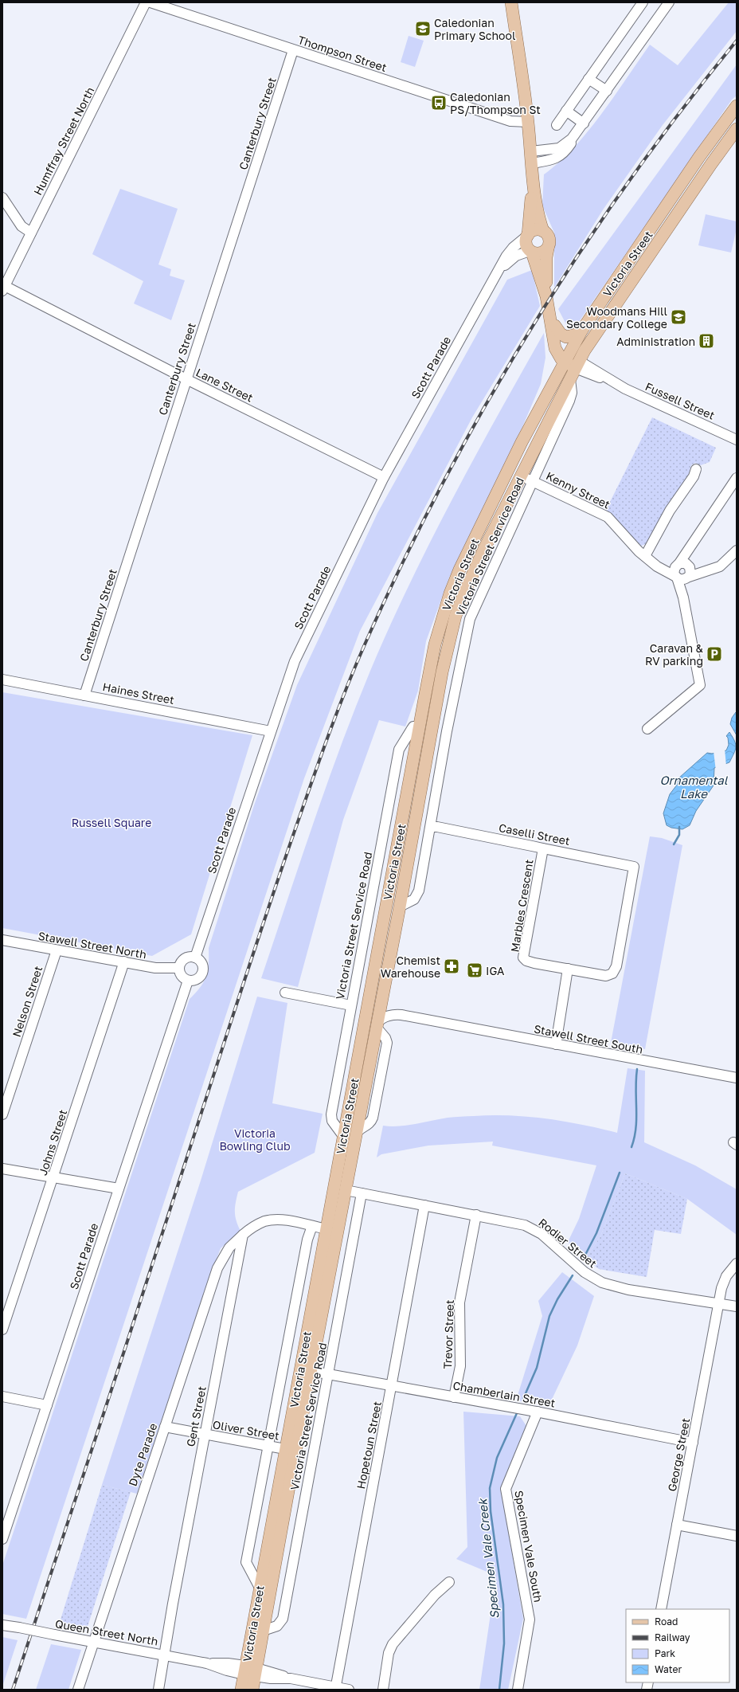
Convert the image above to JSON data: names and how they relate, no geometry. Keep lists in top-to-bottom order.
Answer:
{
  "streets": {
    "main road": ["Victoria Street"],
    "street": [
      "Thompson Street",
      "Canterbury Street",
      "Humffray Street North",
      "Scott Parade",
      "Lane Street",
      "Fussell Street",
      "Kenny Street",
      "Victoria Street Service Road",
      "Haines Street",
      "Caselli Street",
      "Marbles Crescent",
      "Stawell Street North",
      "Nelson Street",
      "Stawell Street South",
      "Johns Street",
      "Rodier Street",
      "Trevor Street",
      "Chamberlain Street",
      "Gent Street",
      "Oliver Street",
      "Hopetoun Street",
      "Dyte Parade",
      "George Street",
      "Specimen Vale South",
      "Queen Street North"
    ]
  },
  "crossings": [
    ["Thompson Street", "Canterbury Street"],
    ["Canterbury Street", "Lane Street"],
    ["Canterbury Street", "Haines Street"],
    ["Humffray Street North", "Lane Street"],
    ["Victoria Street", "Fussell Street"],
    ["Victoria Street", "Kenny Street"],
    ["Victoria Street", "Victoria Street Service Road"],
    ["Victoria Street", "Stawell Street South"],
    ["Victoria Street", "Rodier Street"],
    ["Victoria Street", "Chamberlain Street"],
    ["Victoria Street", "Oliver Street"],
    ["Victoria Street", "Queen Street North"],
    ["Scott Parade", "Lane Street"],
    ["Scott Parade", "Haines Street"],
    ["Scott Parade", "Stawell Street North"],
    ["Kenny Street", "Victoria Street Service Road"],
    ["Victoria Street Service Road", "Caselli Street"],
    ["Victoria Street Service Road", "Rodier Street"],
    ["Victoria Street Service Road", "Chamberlain Street"],
    ["Caselli Street", "Marbles Crescent"],
    ["Stawell Street North", "Nelson Street"],
    ["Stawell Street North", "Johns Street"],
    ["Rodier Street", "Trevor Street"],
    ["Rodier Street", "Hopetoun Street"],
    ["Rodier Street", "George Street"],
    ["Trevor Street", "Chamberlain Street"],
    ["Chamberlain Street", "Hopetoun Street"],
    ["Chamberlain Street", "George Street"],
    ["Chamberlain Street", "Specimen Vale South"],
    ["Gent Street", "Oliver Street"],
    ["Gent Street", "Dyte Parade"],
    ["Gent Street", "Queen Street North"],
    ["Oliver Street", "Dyte Parade"],
    ["Hopetoun Street", "Queen Street North"],
    ["Dyte Parade", "Queen Street North"]
  ],
  "water": ["Ornamental Lake", "Specimen Vale Creek"],
  "parks": ["Russell Square", "Victoria Bowling Club"],
  "places": {
    "school or university": ["Caledonian Primary School", "Woodmans Hill Secondary College"],
    "bus stop": ["Caledonian PS/Thompson St"],
    "building": ["Administration"],
    "parking": ["Caravan & RV parking"],
    "pharmacy": ["Chemist Warehouse"],
    "supermarket": ["IGA"]
  },
  "legend": [
    "Road",
    "Railway",
    "Park",
    "Water"
  ]
}
